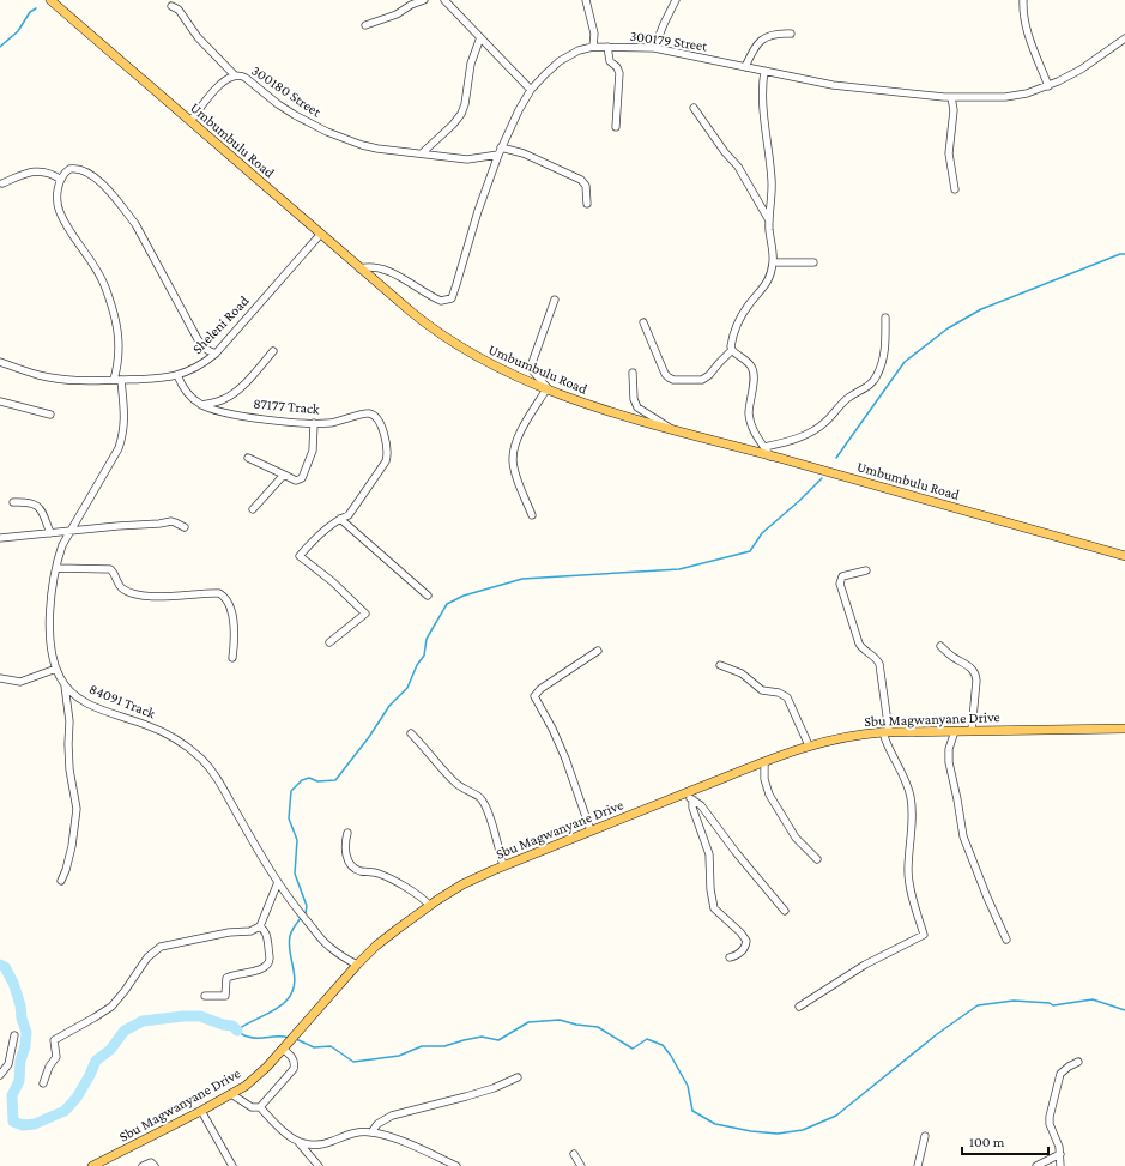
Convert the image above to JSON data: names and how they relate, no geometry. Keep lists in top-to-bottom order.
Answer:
{
  "streets": {
    "main road": ["Umbumbulu Road", "Sbu Magwanyane Drive"],
    "street": [
      "300179 Street",
      "300180 Street",
      "Sheleni Road",
      "87177 Track",
      "84091 Track"
    ]
  },
  "crossings": [
    ["300179 Street", "300180 Street"],
    ["300179 Street", "Umbumbulu Road"],
    ["300180 Street", "Umbumbulu Road"],
    ["Umbumbulu Road", "Sheleni Road"],
    ["Sheleni Road", "84091 Track"],
    ["84091 Track", "Sbu Magwanyane Drive"]
  ],
  "scale_bar": "100 m"
}
